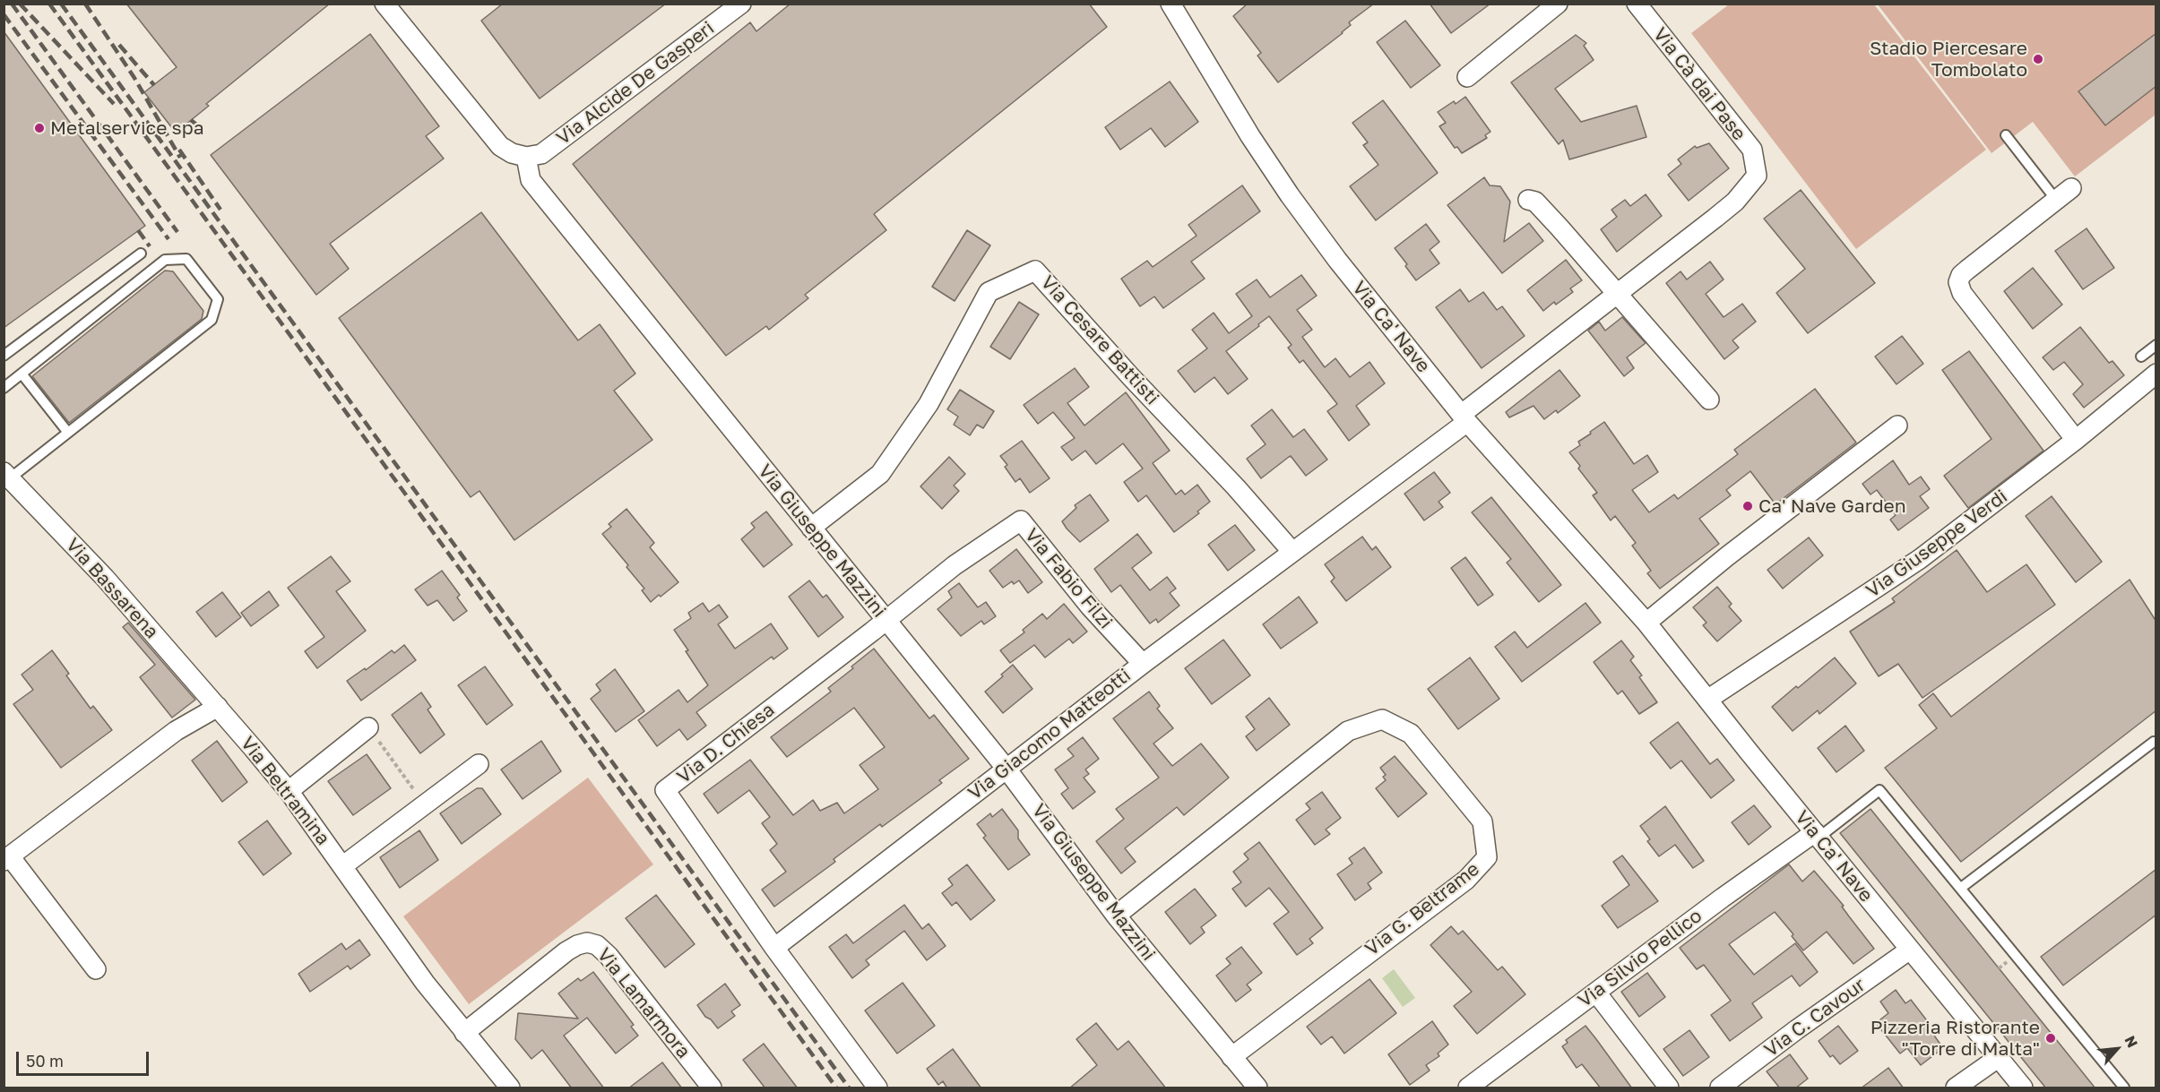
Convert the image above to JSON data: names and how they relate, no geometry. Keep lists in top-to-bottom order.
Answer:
{
  "streets": {
    "street": [
      "Via Alcide De Gasperi",
      "Via Cà dai Pase",
      "Via Ca' Nave",
      "Via Cesare Battisti",
      "Via Giuseppe Mazzini",
      "Via Giuseppe Verdi",
      "Via Fabio Filzi",
      "Via Bassarena",
      "Via Giacomo Matteotti",
      "Via D. Chiesa",
      "Via Beltramina",
      "Via G. Beltrame",
      "Via Silvio Pellico",
      "Via Lamarmora",
      "Via C. Cavour"
    ]
  },
  "crossings": [
    ["Via Alcide De Gasperi", "Via Giuseppe Mazzini"],
    ["Via Cà dai Pase", "Via Ca' Nave"],
    ["Via Cà dai Pase", "Via Giacomo Matteotti"],
    ["Via Ca' Nave", "Via Giuseppe Verdi"],
    ["Via Ca' Nave", "Via Giacomo Matteotti"],
    ["Via Ca' Nave", "Via Silvio Pellico"],
    ["Via Ca' Nave", "Via C. Cavour"],
    ["Via Cesare Battisti", "Via Giuseppe Mazzini"],
    ["Via Cesare Battisti", "Via Giacomo Matteotti"],
    ["Via Giuseppe Mazzini", "Via Fabio Filzi"],
    ["Via Giuseppe Mazzini", "Via Giacomo Matteotti"],
    ["Via Giuseppe Mazzini", "Via D. Chiesa"],
    ["Via Giuseppe Mazzini", "Via G. Beltrame"],
    ["Via Fabio Filzi", "Via Giacomo Matteotti"],
    ["Via Fabio Filzi", "Via D. Chiesa"],
    ["Via Bassarena", "Via Beltramina"],
    ["Via Giacomo Matteotti", "Via D. Chiesa"],
    ["Via Beltramina", "Via Lamarmora"]
  ],
  "places": [
    "Stadio Piercesare Tombolato",
    "Metalservice spa",
    "Ca' Nave Garden",
    "Pizzeria Ristorante \"Torre di Malta\""
  ],
  "scale_bar": "50 m",
  "north": "top right"
}
